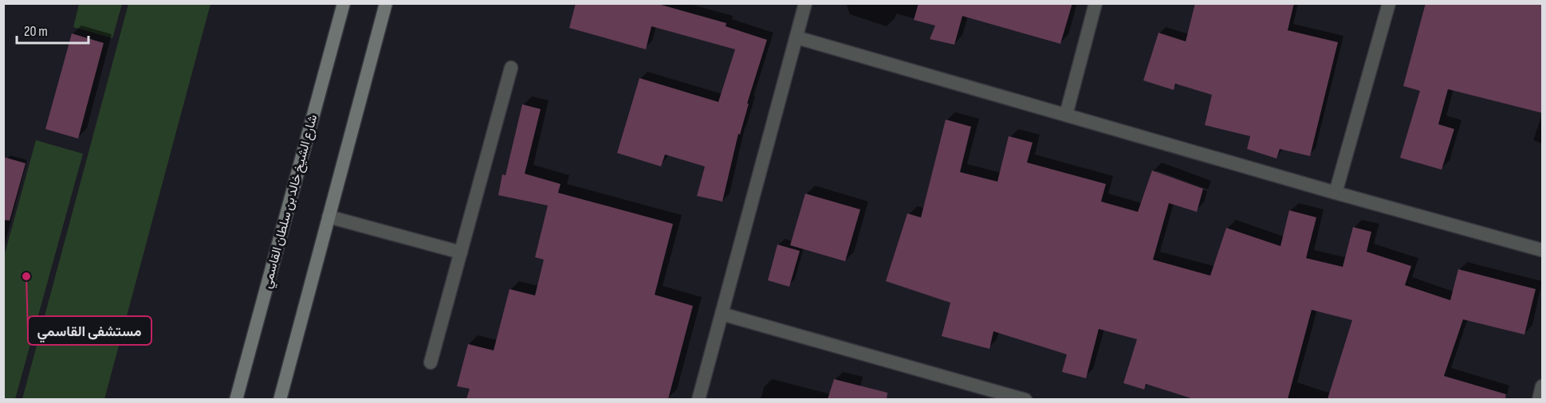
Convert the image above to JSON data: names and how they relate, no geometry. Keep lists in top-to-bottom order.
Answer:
{
  "streets": {
    "main road": ["شارع الشيخ خالد بن سلطان القاسمي"]
  },
  "places": ["مستشفى القاسمي"],
  "scale_bar": "20 m"
}
